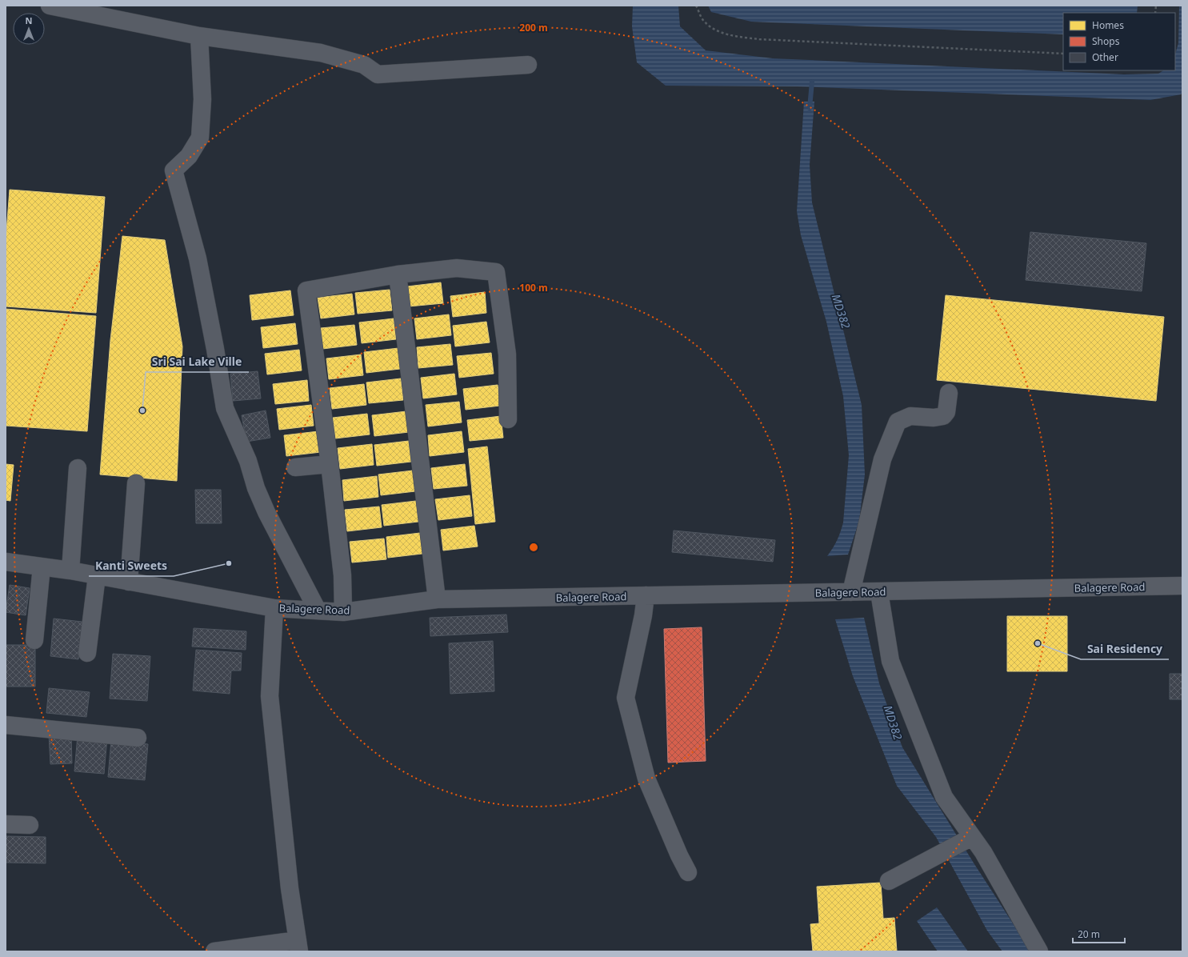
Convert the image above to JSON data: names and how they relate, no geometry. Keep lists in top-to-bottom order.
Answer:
{
  "streets": {
    "street": ["Balagere Road"]
  },
  "water": ["MD382"],
  "places": ["Sri Sai Lake Ville", "Kanti Sweets", "Sai Residency"],
  "legend": ["Homes", "Shops", "Other"],
  "scale_bar": "20 m",
  "north": "top",
  "rings": ["200 m", "100 m"]
}
